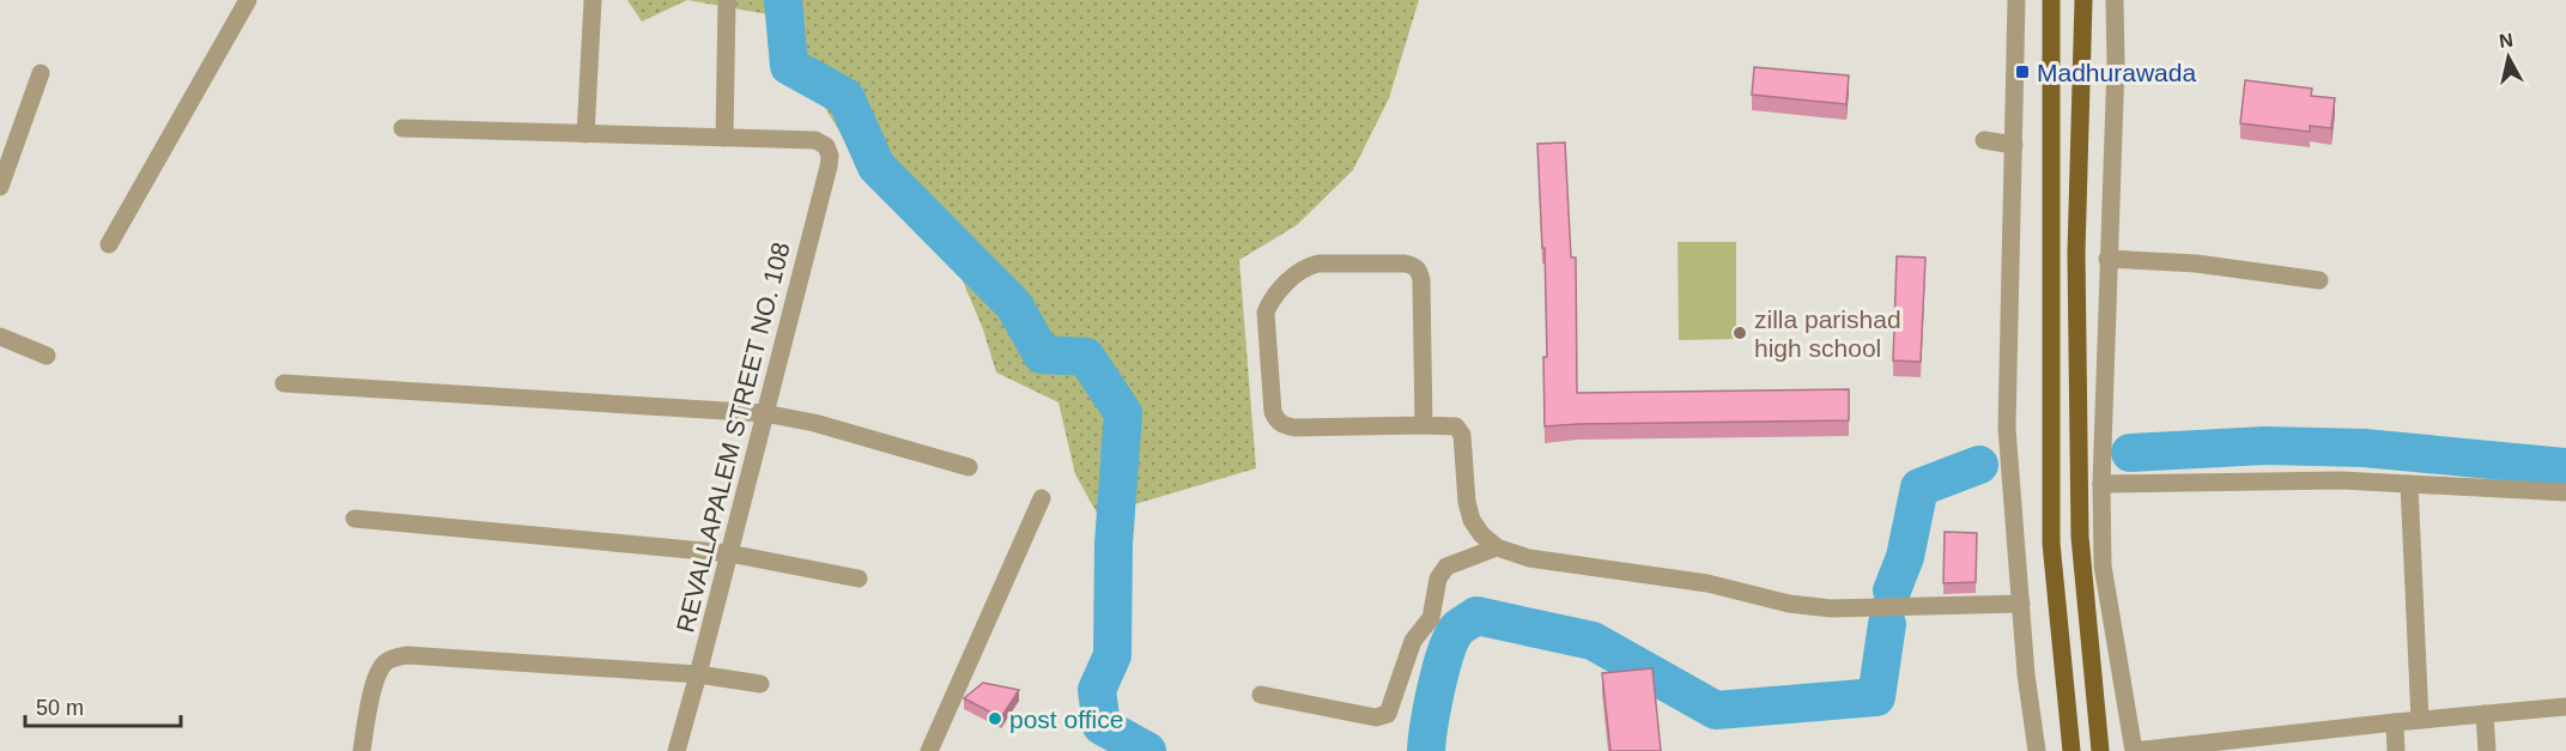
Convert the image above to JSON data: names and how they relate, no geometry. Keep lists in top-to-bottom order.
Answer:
{
  "streets": {
    "street": ["REVALLAPALEM STREET NO. 108"]
  },
  "places": {
    "transit": ["Madhurawada"],
    "other": ["zilla parishad high school", "post office"]
  },
  "scale_bar": "50 m",
  "north": "top"
}
